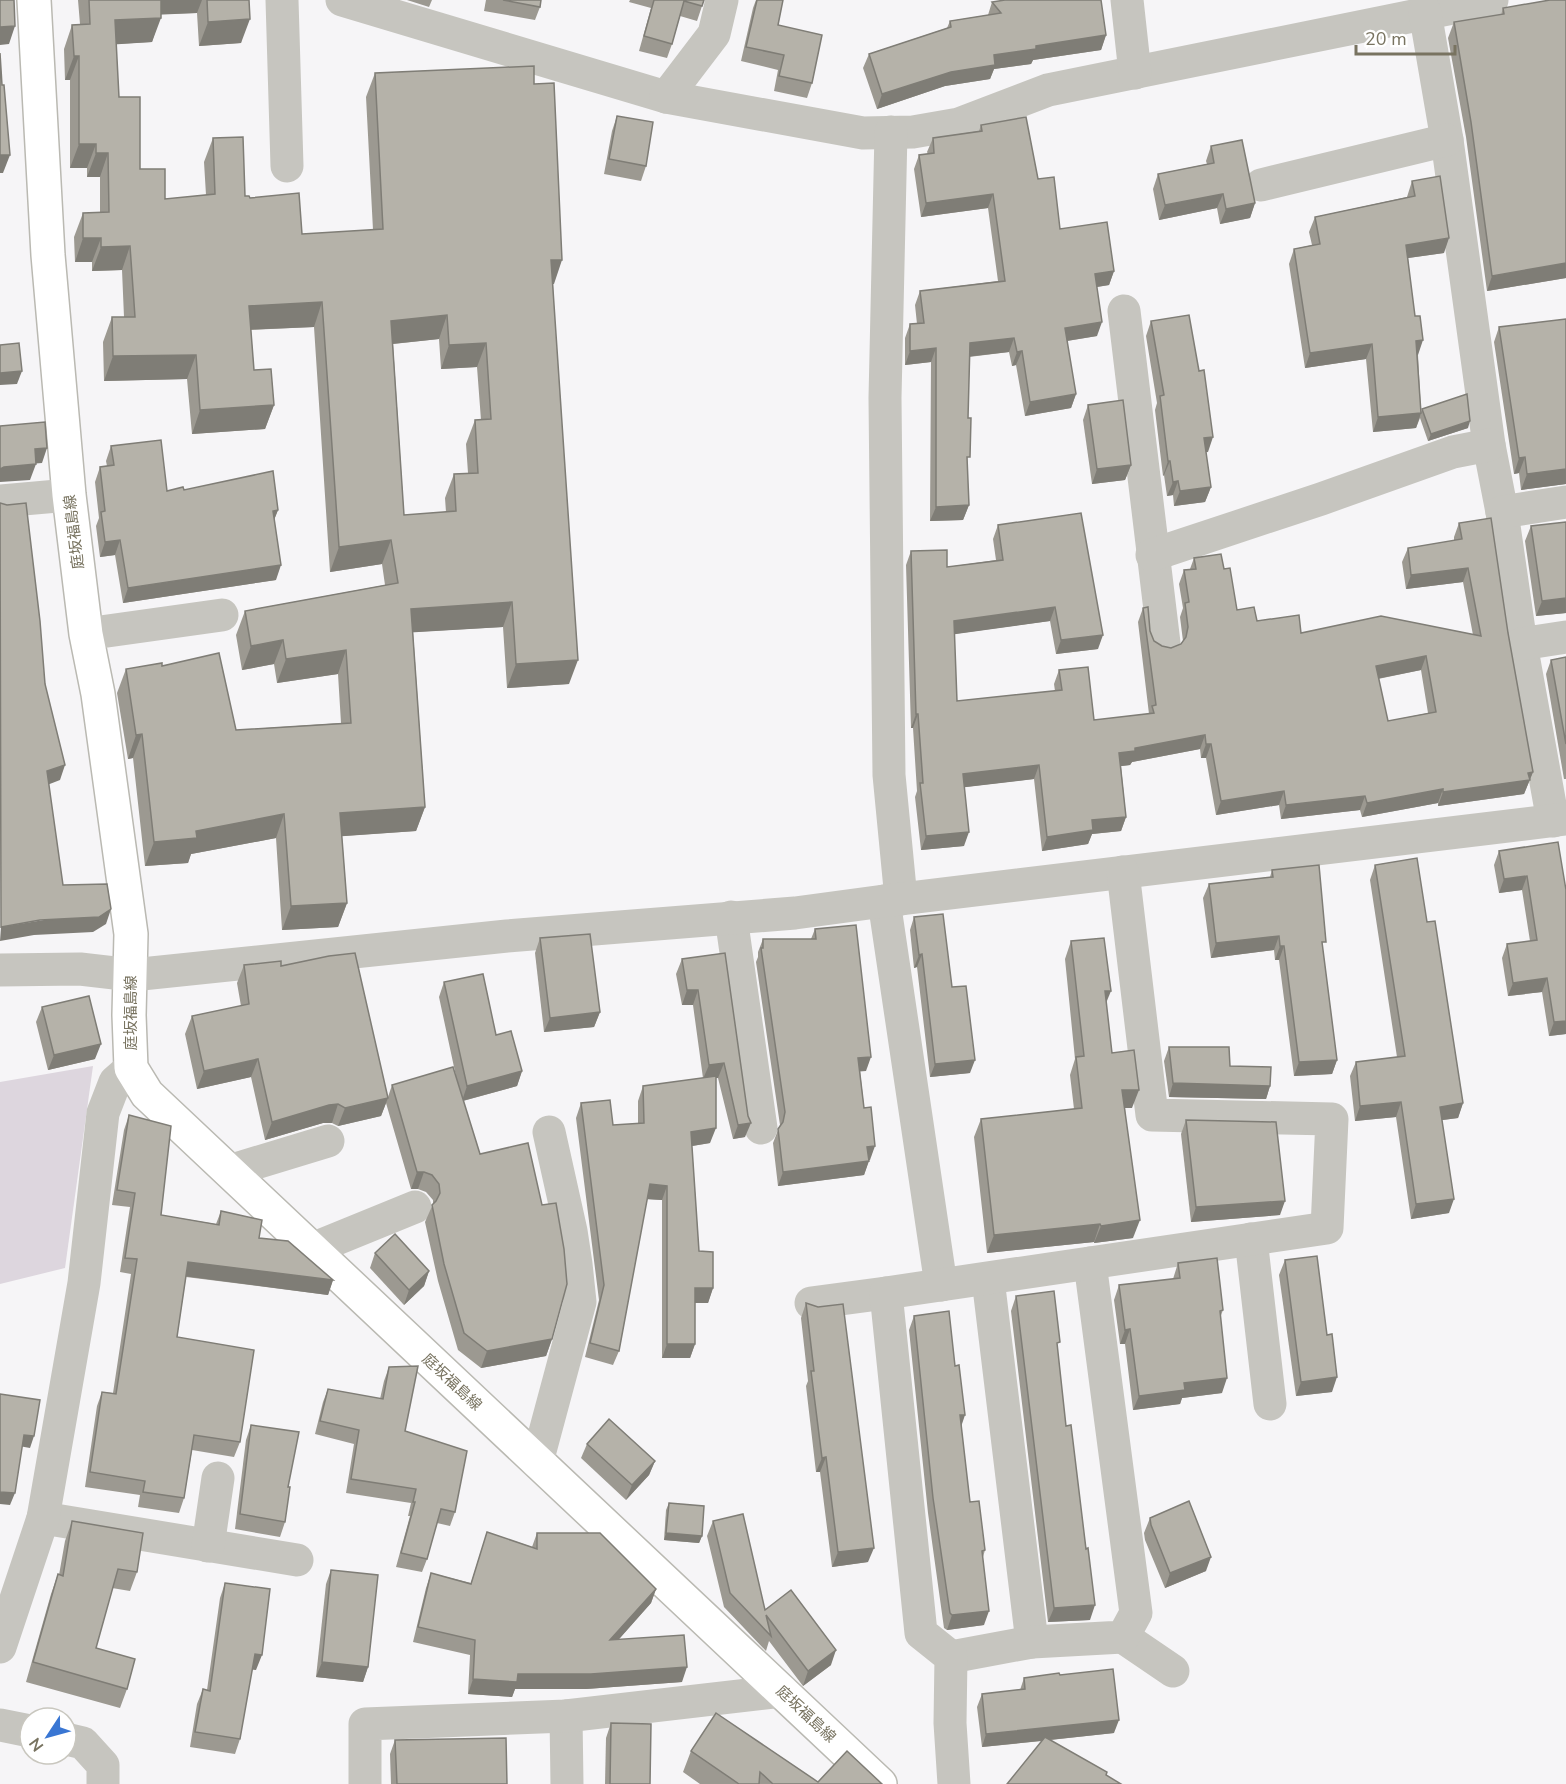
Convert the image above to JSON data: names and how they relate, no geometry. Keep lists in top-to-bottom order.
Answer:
{
  "streets": {
    "main road": ["庭坂福島線"]
  },
  "scale_bar": "20 m",
  "north": "bottom left"
}
